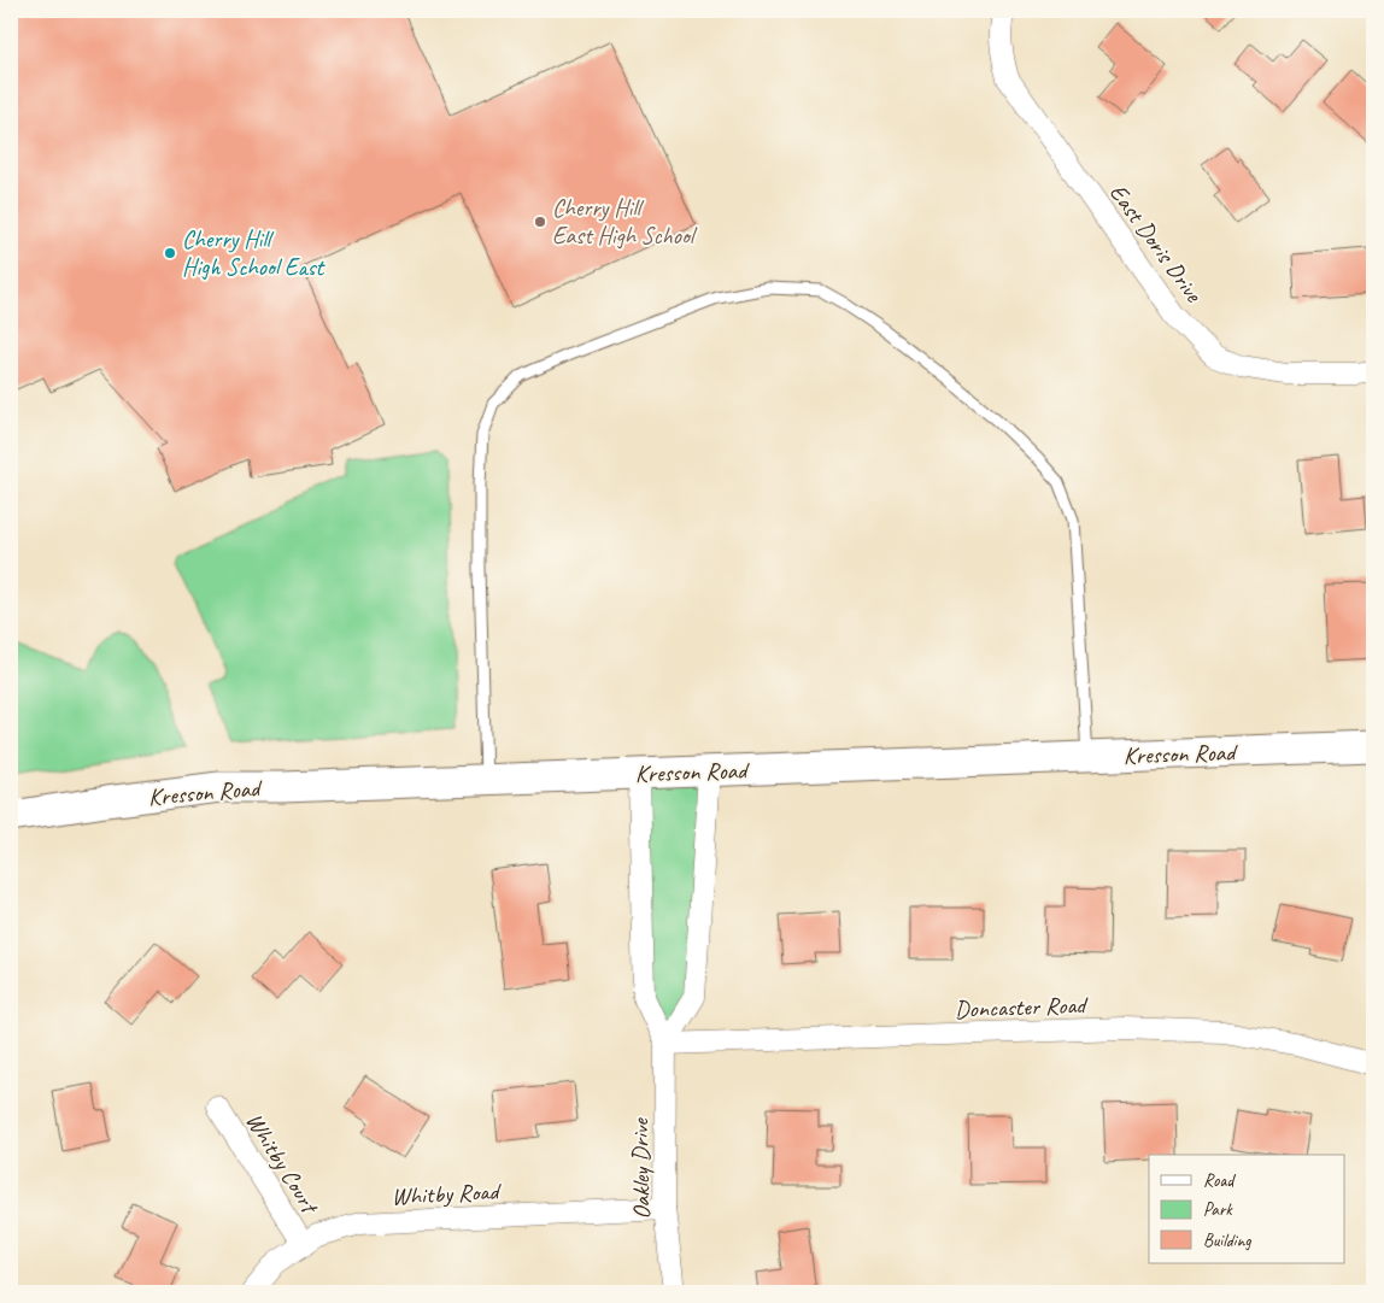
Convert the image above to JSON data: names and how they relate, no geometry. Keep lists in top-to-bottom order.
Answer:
{
  "streets": {
    "street": [
      "East Doris Drive",
      "Kresson Road",
      "Doncaster Road",
      "Whitby Court",
      "Oakley Drive",
      "Whitby Road"
    ]
  },
  "crossings": [
    ["Doncaster Road", "Oakley Drive"],
    ["Whitby Court", "Whitby Road"],
    ["Oakley Drive", "Whitby Road"]
  ],
  "places": ["Cherry Hill East High School", "Cherry Hill High School East"],
  "legend": ["Road", "Park", "Building"]
}
